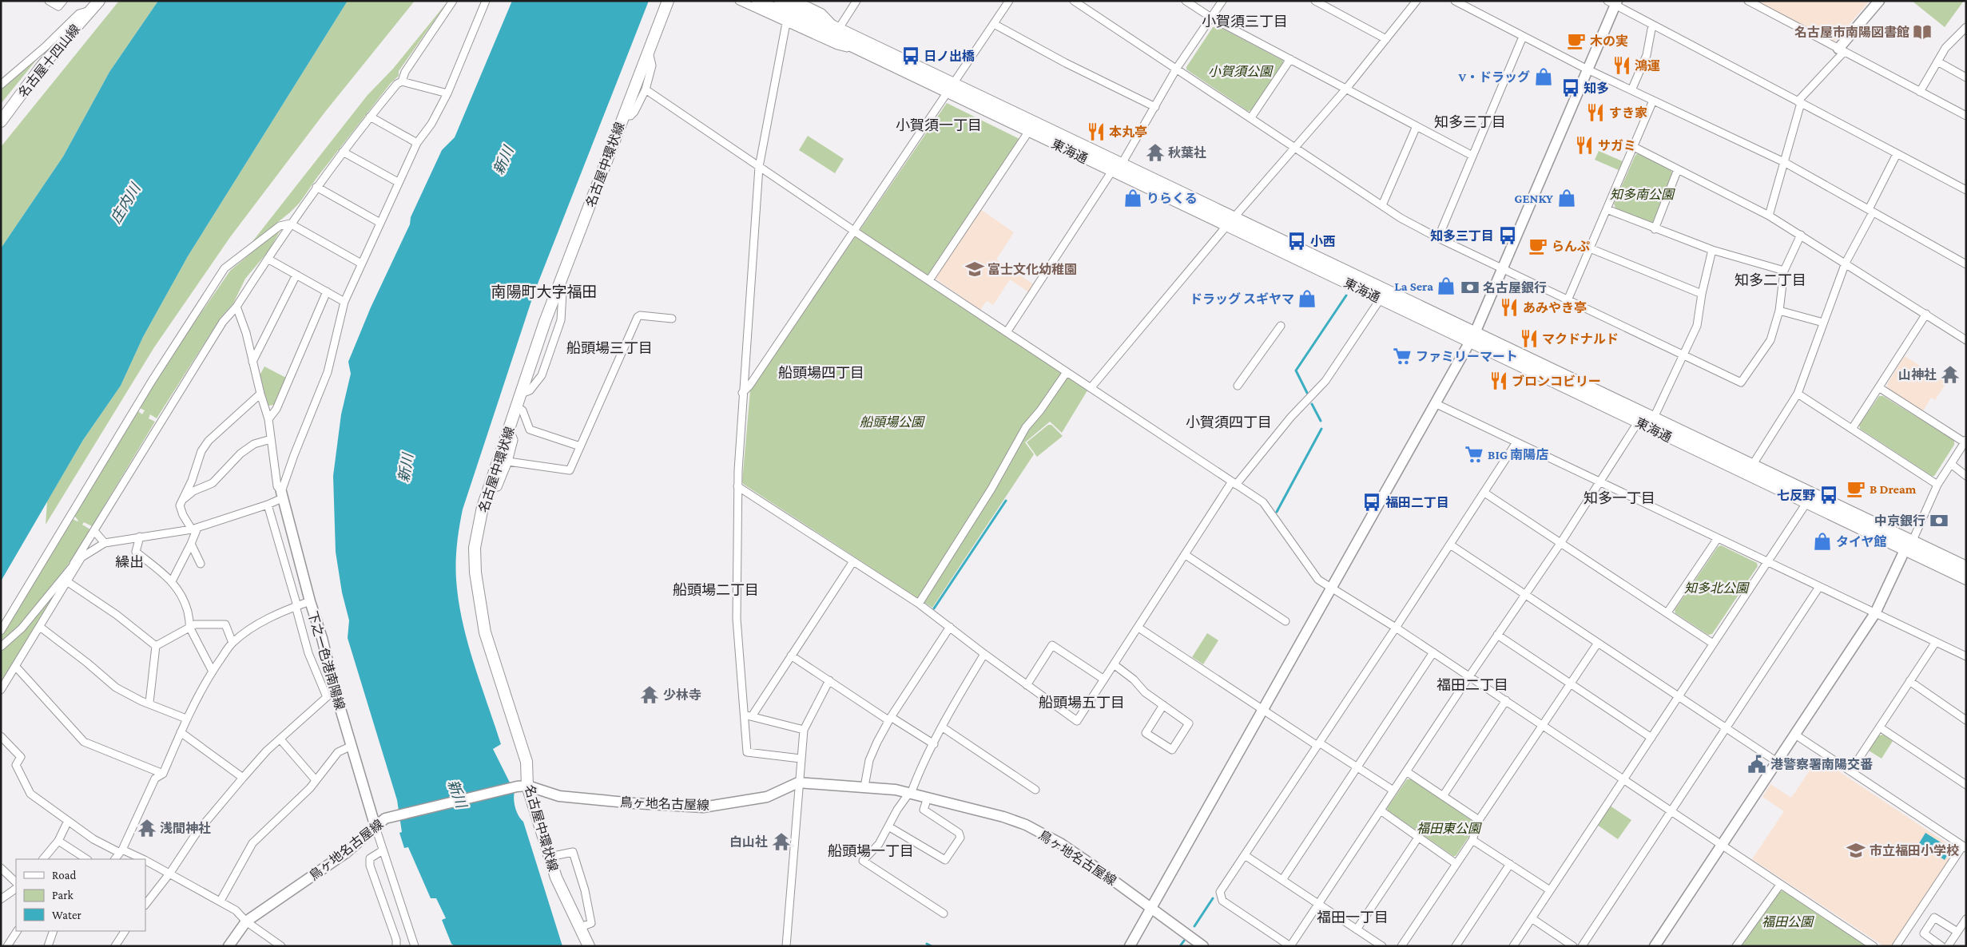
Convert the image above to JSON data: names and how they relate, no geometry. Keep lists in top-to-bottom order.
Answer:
{
  "streets": {
    "main road": ["名古屋十四山線", "東海通", "名古屋中環状線"],
    "street": ["下之一色港南陽線", "鳥ヶ地名古屋線"]
  },
  "crossings": [
    ["名古屋中環状線", "鳥ヶ地名古屋線"],
    ["下之一色港南陽線", "鳥ヶ地名古屋線"]
  ],
  "districts": [
    "小賀須三丁目",
    "知多三丁目",
    "小賀須一丁目",
    "知多二丁目",
    "南陽町大字福田",
    "船頭場三丁目",
    "船頭場四丁目",
    "小賀須四丁目",
    "知多一丁目",
    "繰出",
    "船頭場二丁目",
    "福田二丁目",
    "船頭場五丁目",
    "船頭場一丁目",
    "福田一丁目"
  ],
  "water": ["新川", "庄内川"],
  "parks": [
    "小賀須公園",
    "知多南公園",
    "船頭場公園",
    "知多北公園",
    "福田東公園",
    "福田公園"
  ],
  "places": {
    "library": ["名古屋市南陽図書館"],
    "cafe": ["木の実", "らんぷ", "B Dream"],
    "bus stop": [
      "日ノ出橋",
      "知多",
      "知多三丁目",
      "小西",
      "七反野",
      "福田二丁目"
    ],
    "restaurant": [
      "鴻運",
      "すき家",
      "本丸亭",
      "サガミ",
      "あみやき亭",
      "マクドナルド",
      "ブロンコビリー"
    ],
    "shop": [
      "V・ドラッグ",
      "りらくる",
      "GENKY",
      "La Sera",
      "ドラッグ スギヤマ",
      "タイヤ館"
    ],
    "temple": [
      "秋葉社",
      "山神社",
      "少林寺",
      "浅間神社",
      "白山社"
    ],
    "school or university": ["富士文化幼稚園", "市立福田小学校"],
    "bank": ["名古屋銀行", "中京銀行"],
    "supermarket": ["ファミリーマート", "BIG 南陽店"],
    "public building": ["港警察署南陽交番"]
  },
  "legend": ["Road", "Park", "Water"]
}
